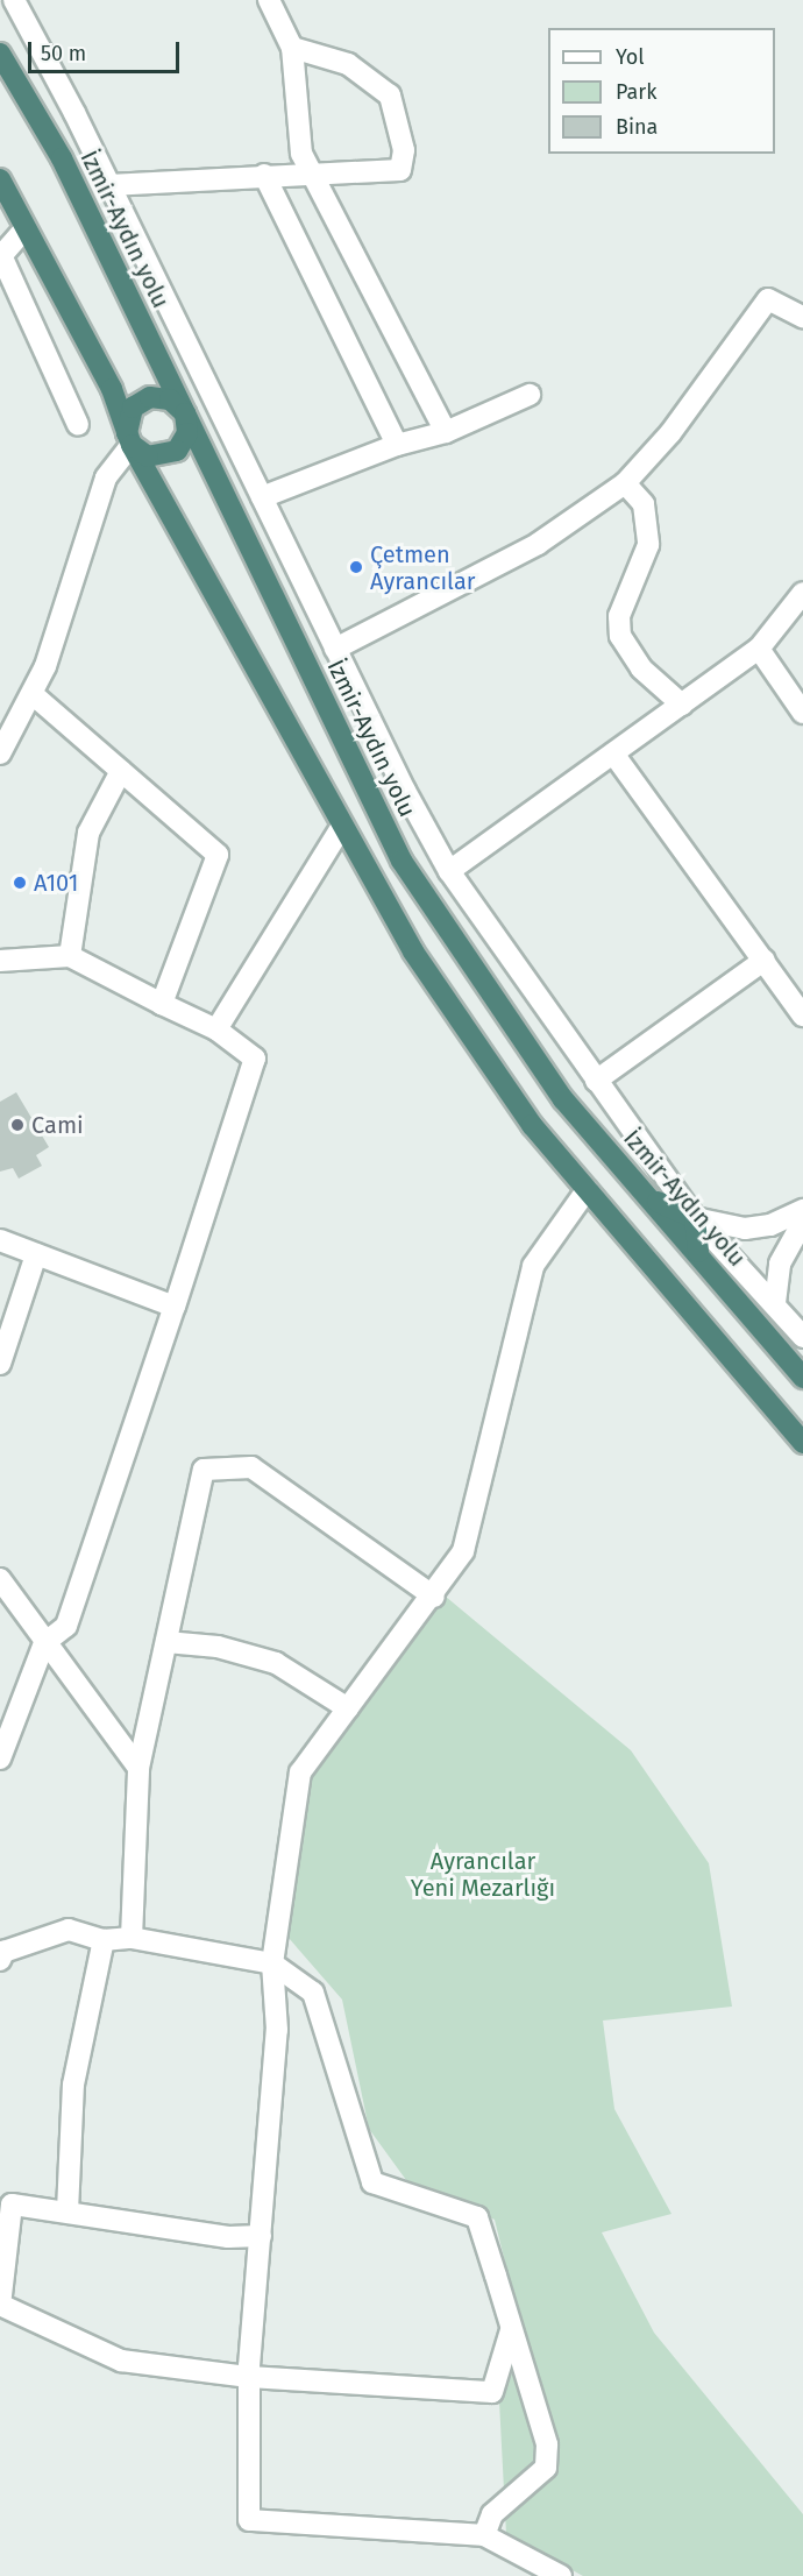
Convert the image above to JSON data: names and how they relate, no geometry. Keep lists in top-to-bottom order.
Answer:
{
  "streets": {
    "highway": ["İzmir-Aydın yolu"]
  },
  "parks": ["Ayrancılar Yeni Mezarlığı"],
  "places": ["Çetmen Ayrancılar", "A101", "Cami"],
  "legend": ["Yol", "Park", "Bina"],
  "scale_bar": "50 m"
}
